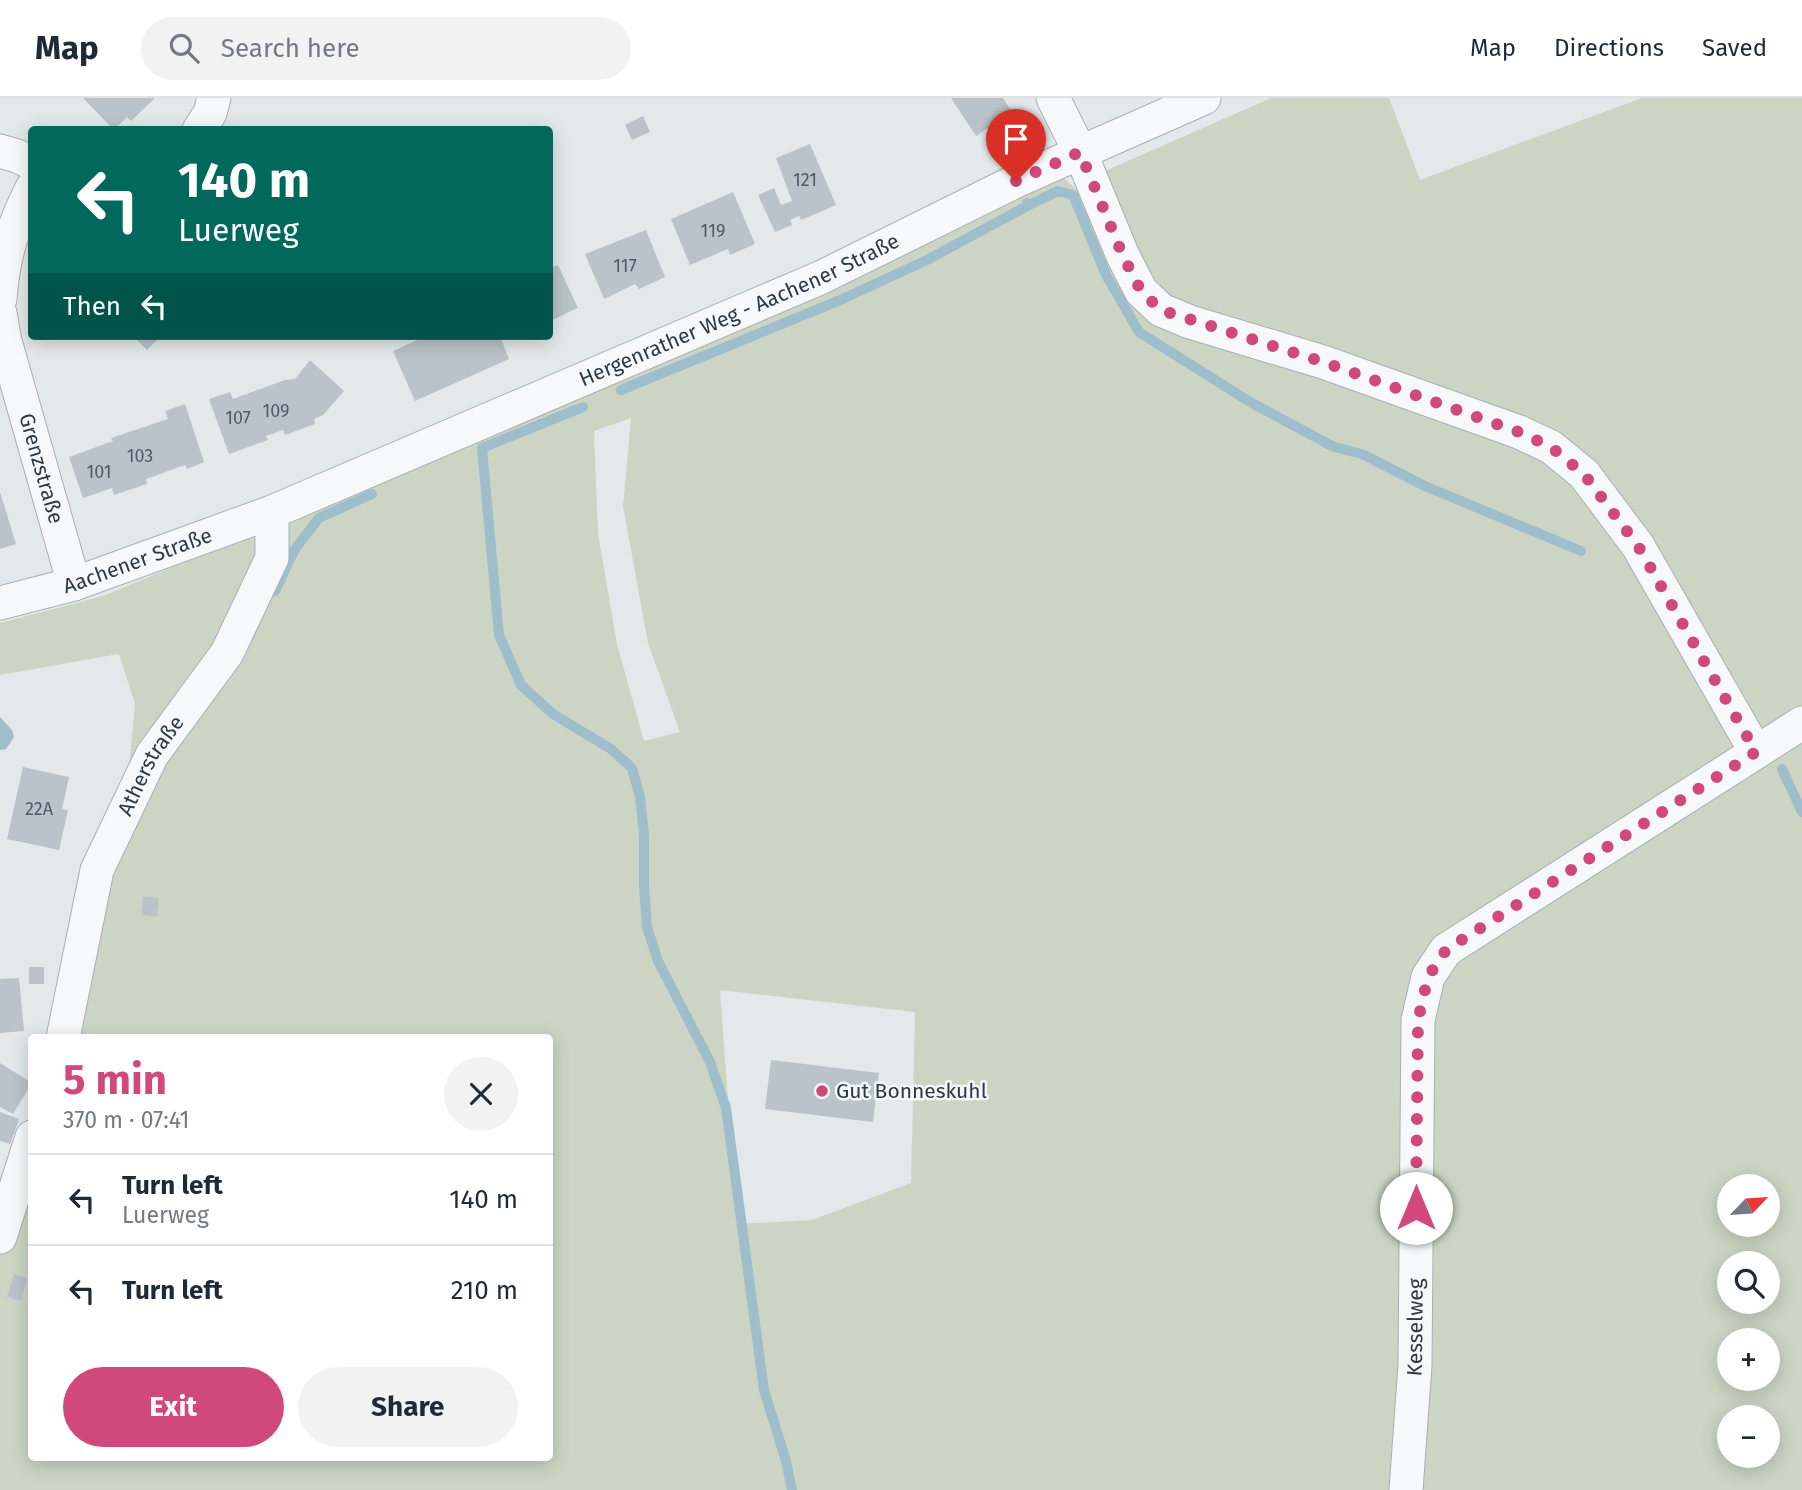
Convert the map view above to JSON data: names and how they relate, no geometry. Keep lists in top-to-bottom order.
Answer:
{
  "streets": {
    "street": [
      "Hergenrather Weg - Aachener Straße",
      "Grenzstraße",
      "Aachener Straße",
      "Atherstraße",
      "Kesselweg"
    ]
  },
  "crossings": [
    ["Hergenrather Weg - Aachener Straße", "Aachener Straße"],
    ["Hergenrather Weg - Aachener Straße", "Atherstraße"],
    ["Grenzstraße", "Aachener Straße"],
    ["Aachener Straße", "Atherstraße"]
  ],
  "places": ["Gut Bonneskuhl"],
  "house_numbers": [
    "121",
    "119",
    "117",
    "109",
    "107",
    "103",
    "101",
    "22A"
  ],
  "north": "top right",
  "page": {
    "header": "Map",
    "search": "Search here",
    "nav": ["Map", "Directions", "Saved"],
    "turn": ["140 m", "Luerweg"],
    "then": "Then",
    "heading": ["5 min", "370 m · 07:41"],
    "list": [
      {
        "name": "Turn left",
        "note": "Luerweg",
        "value": "140 m"
      },
      {
        "name": "Turn left",
        "value": "210 m"
      }
    ],
    "map_buttons": ["+", "−"],
    "buttons": ["Exit", "Share"]
  }
}
